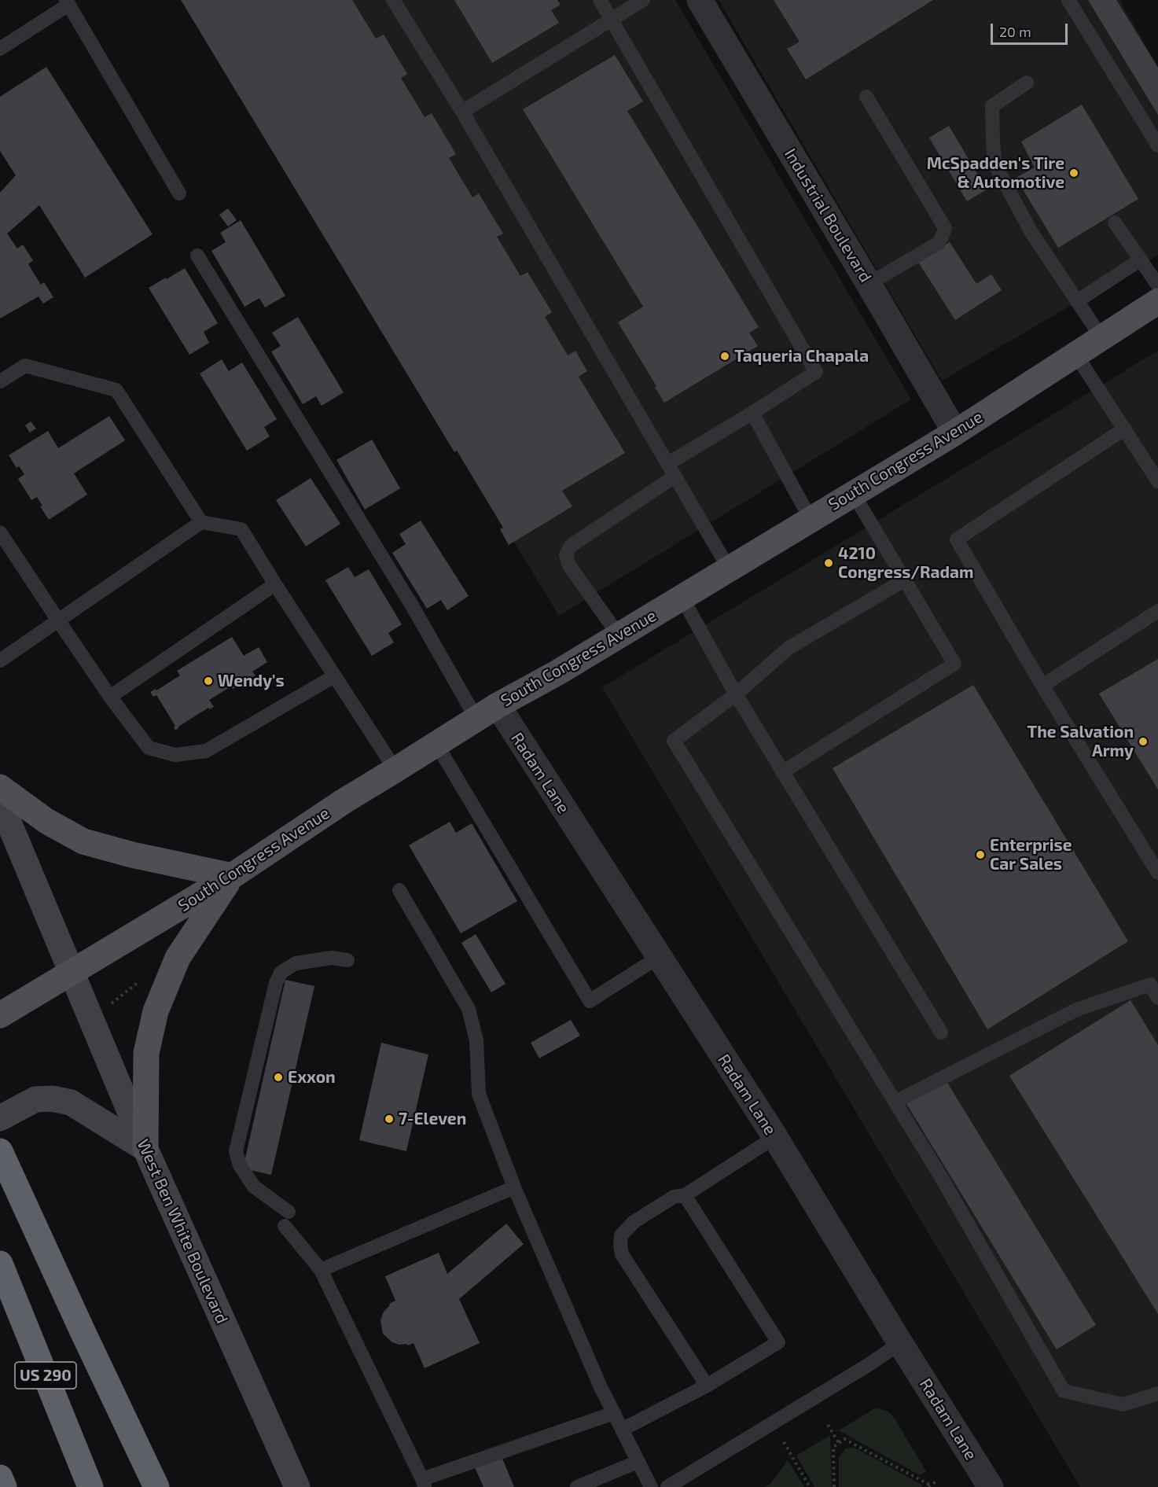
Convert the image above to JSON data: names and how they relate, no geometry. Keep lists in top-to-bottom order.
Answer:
{
  "streets": {
    "highway": ["US 290"],
    "main road": ["South Congress Avenue", "West Ben White Boulevard"],
    "street": ["Industrial Boulevard", "Radam Lane"]
  },
  "crossings": [
    ["Industrial Boulevard", "South Congress Avenue"],
    ["South Congress Avenue", "Radam Lane"],
    ["South Congress Avenue", "West Ben White Boulevard"]
  ],
  "places": [
    "McSpadden's Tire & Automotive",
    "Taqueria Chapala",
    "4210 Congress/Radam",
    "Wendy's",
    "The Salvation Army",
    "Enterprise Car Sales",
    "Exxon",
    "7-Eleven"
  ],
  "scale_bar": "20 m"
}
